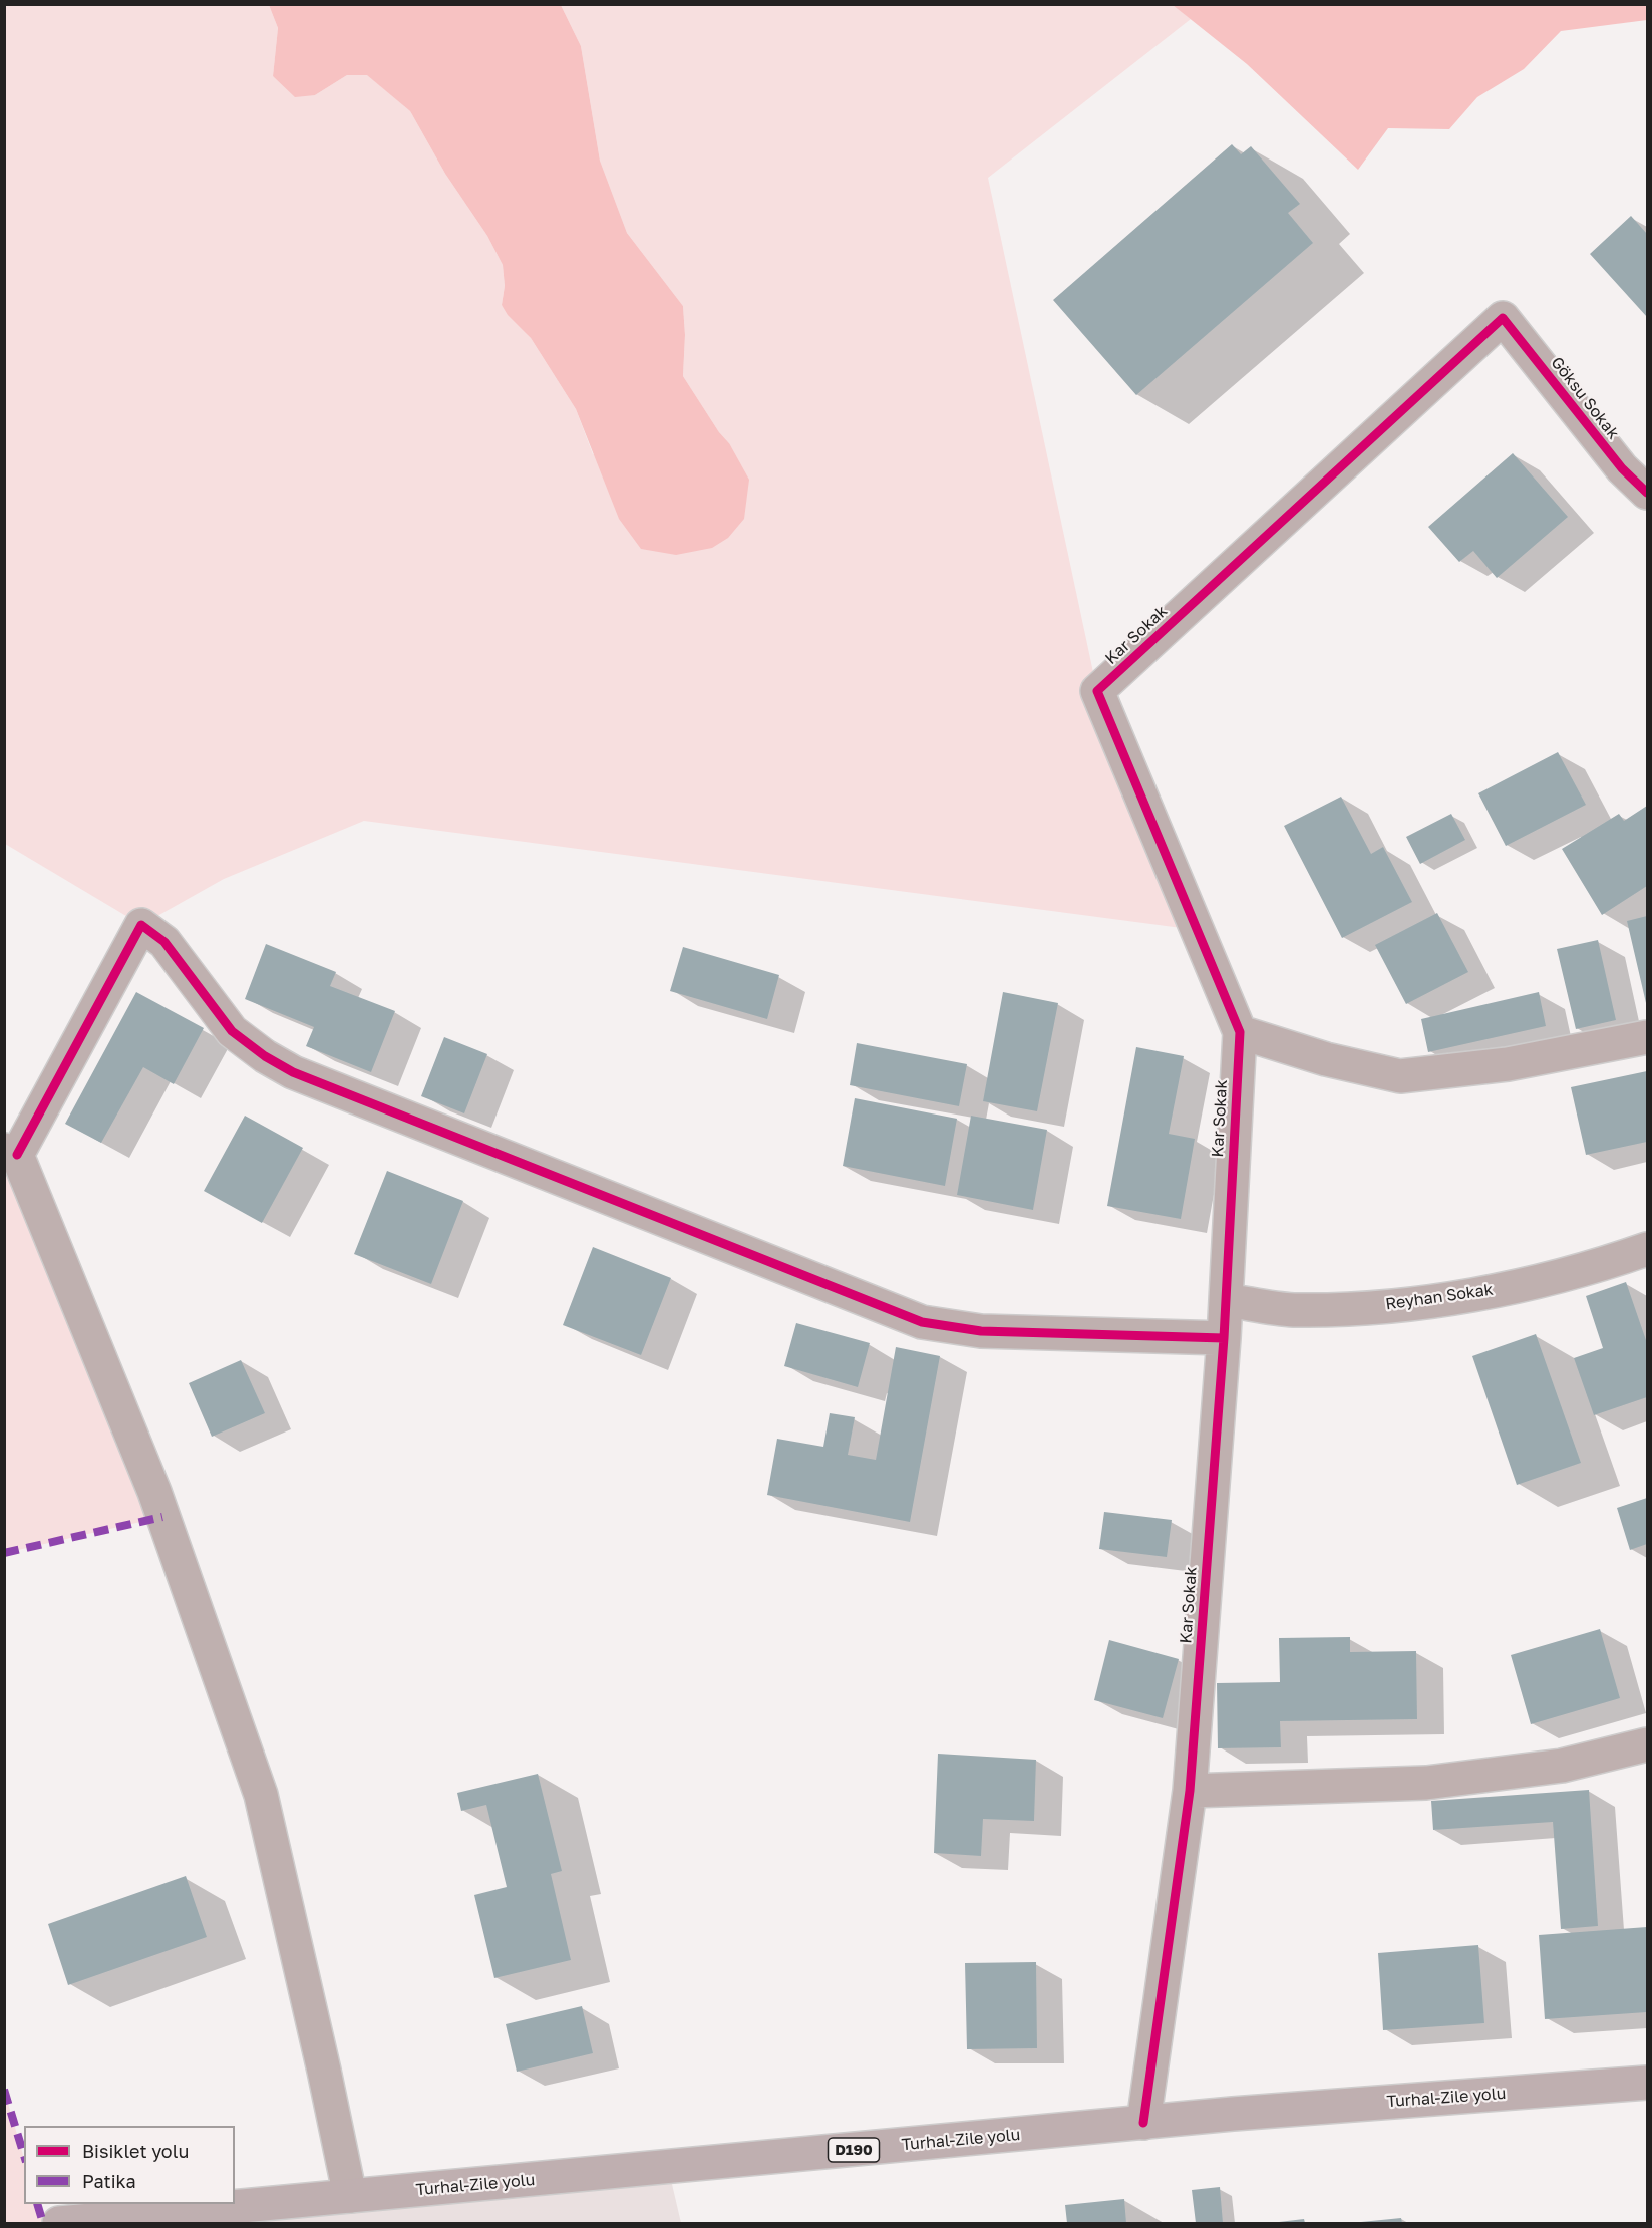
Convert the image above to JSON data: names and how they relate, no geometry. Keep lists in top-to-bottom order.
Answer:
{
  "streets": {
    "main road": ["Turhal-Zile yolu", "D190"],
    "street": ["Göksu Sokak", "Kar Sokak", "Reyhan Sokak"]
  },
  "crossings": [
    ["Göksu Sokak", "Kar Sokak"],
    ["Kar Sokak", "Reyhan Sokak"],
    ["Kar Sokak", "Turhal-Zile yolu"]
  ],
  "legend": ["Bisiklet yolu", "Patika"]
}
